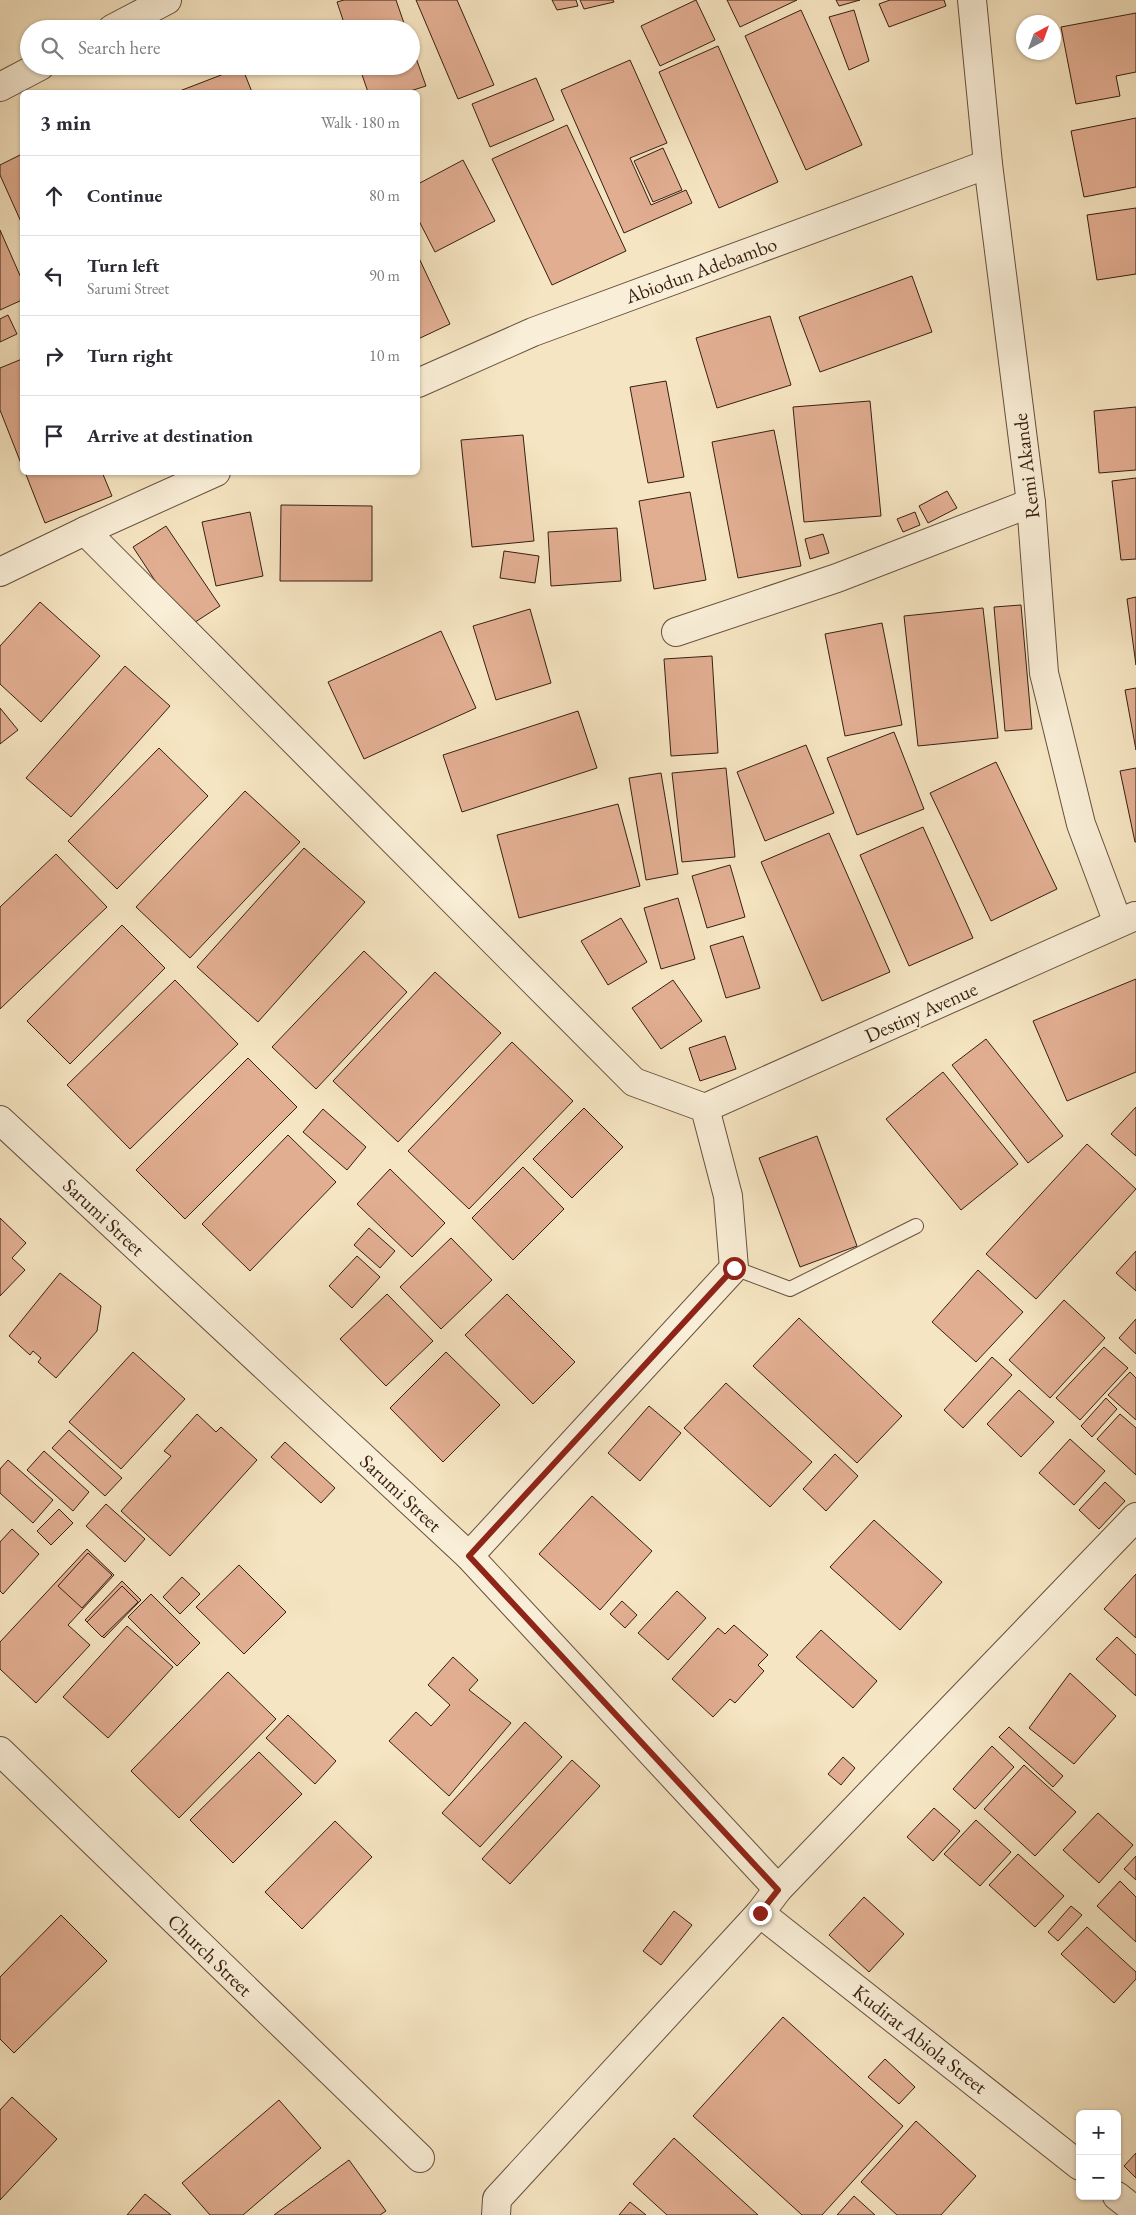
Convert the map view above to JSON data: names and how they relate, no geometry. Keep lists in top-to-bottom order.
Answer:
{
  "streets": {
    "street": [
      "Abiodun Adebambo",
      "Remi Akande",
      "Destiny Avenue",
      "Sarumi Street",
      "Church Street",
      "Kudirat Abiola Street"
    ]
  },
  "crossings": [
    ["Abiodun Adebambo", "Remi Akande"],
    ["Remi Akande", "Destiny Avenue"]
  ],
  "north": "top right",
  "page": {
    "search": "Search here",
    "heading": ["3 min", "Walk · 180 m"],
    "list": [
      ["Continue", "80 m"],
      ["Turn left", "Sarumi Street", "90 m"],
      ["Turn right", "10 m"],
      "Arrive at destination"
    ],
    "map_buttons": ["+", "−"]
  }
}
